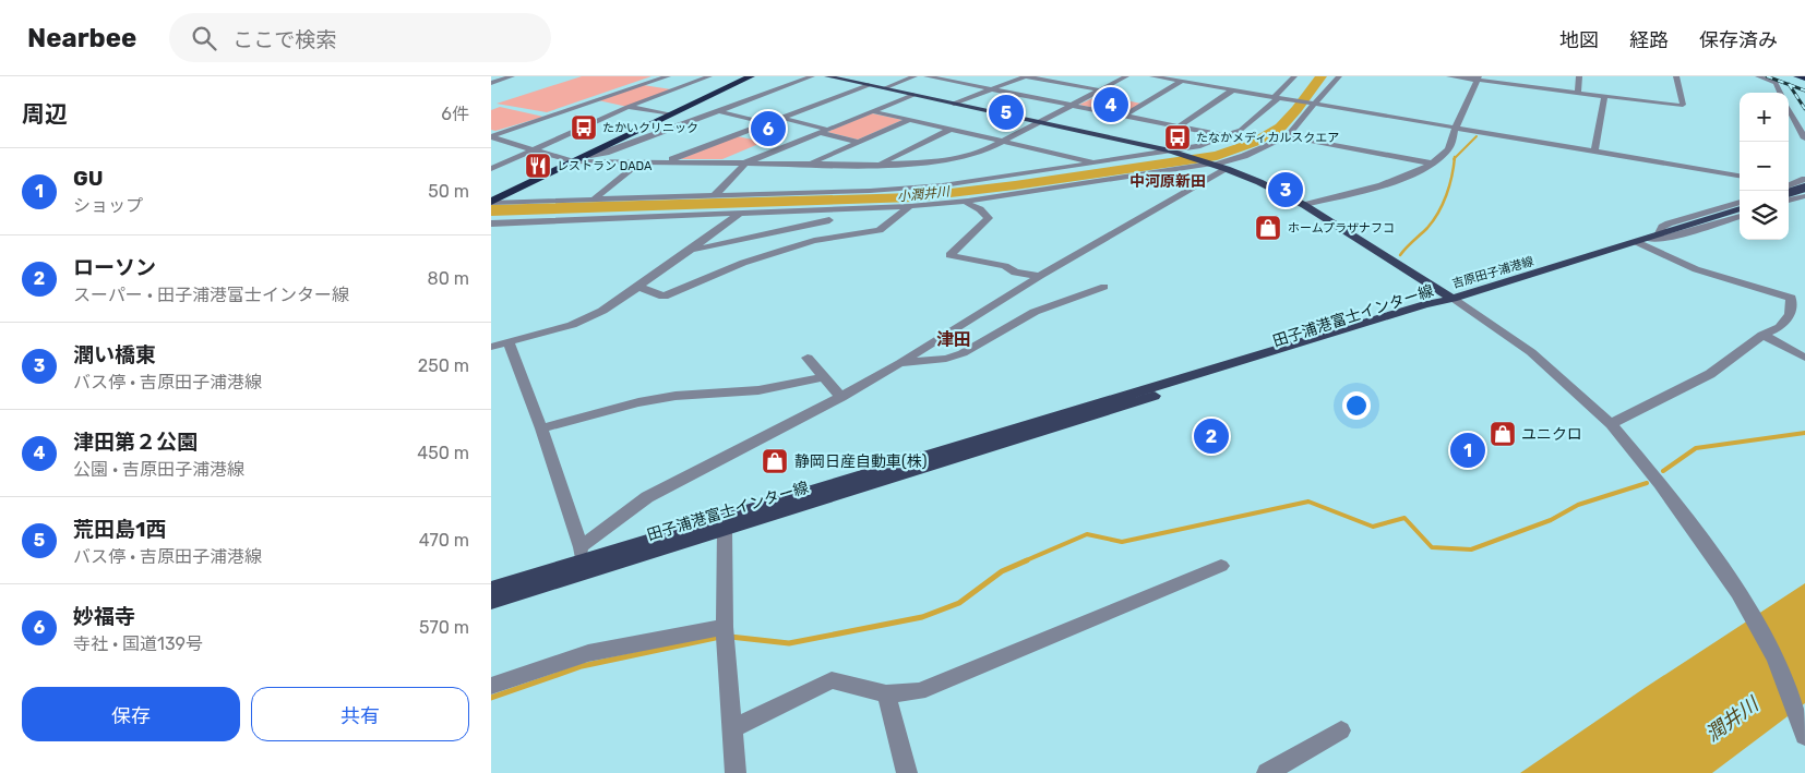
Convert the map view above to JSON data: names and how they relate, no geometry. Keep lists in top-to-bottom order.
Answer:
{
  "streets": {
    "main road": ["吉原田子浦港線", "田子浦港富士インター線"]
  },
  "crossings": [
    ["吉原田子浦港線", "田子浦港富士インター線"]
  ],
  "districts": ["中河原新田", "津田"],
  "water": ["小潤井川", "潤井川"],
  "places": {
    "bus stop": ["たかいクリニック", "たなかメディカルスクエア"],
    "restaurant": ["レストラン DADA"],
    "shop": ["ホームプラザナフコ", "ユニクロ", "静岡日産自動車(株)"]
  },
  "page": {
    "header": "Nearbee",
    "search": "ここで検索",
    "nav": ["地図", "経路", "保存済み"],
    "heading": ["周辺", "6件"],
    "pins": [
      "4",
      "5",
      "6",
      "3",
      "2",
      "1"
    ],
    "map_buttons": ["+", "−"],
    "list": [
      {
        "mark": "1",
        "name": "GU",
        "note": "ショップ",
        "value": "50 m"
      },
      {
        "mark": "2",
        "name": "ローソン",
        "note": "スーパー · 田子浦港富士インター線",
        "value": "80 m"
      },
      {
        "mark": "3",
        "name": "潤い橋東",
        "note": "バス停 · 吉原田子浦港線",
        "value": "250 m"
      },
      {
        "mark": "4",
        "name": "津田第２公園",
        "note": "公園 · 吉原田子浦港線",
        "value": "450 m"
      },
      {
        "mark": "5",
        "name": "荒田島1西",
        "note": "バス停 · 吉原田子浦港線",
        "value": "470 m"
      },
      {
        "mark": "6",
        "name": "妙福寺",
        "note": "寺社 · 国道139号",
        "value": "570 m"
      }
    ],
    "buttons": ["保存", "共有"]
  }
}
